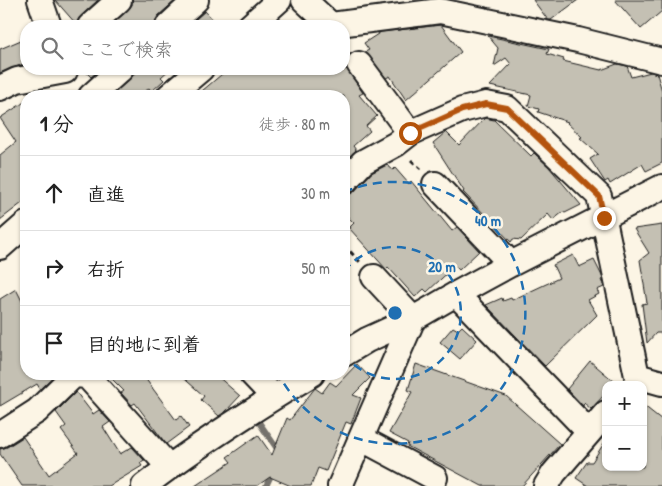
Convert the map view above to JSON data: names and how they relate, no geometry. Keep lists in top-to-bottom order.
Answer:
{
  "page": {
    "search": "ここで検索",
    "heading": ["1 分", "徒歩 · 80 m"],
    "list": [
      ["直進", "30 m"],
      ["右折", "50 m"],
      "目的地に到着"
    ],
    "map_buttons": ["+", "−"]
  },
  "rings": ["40 m", "20 m"]
}
